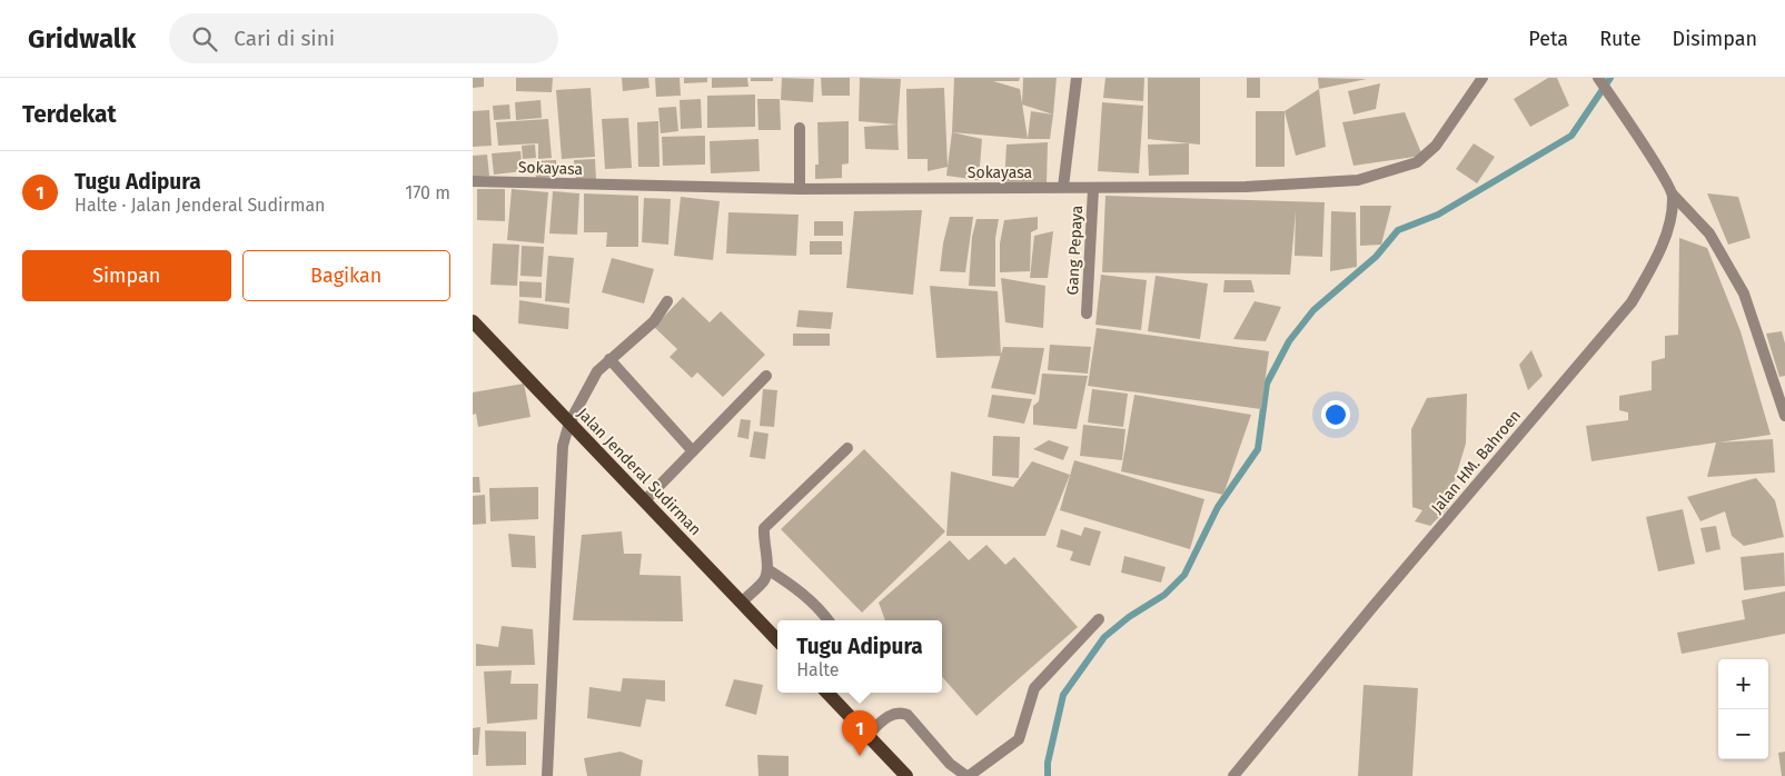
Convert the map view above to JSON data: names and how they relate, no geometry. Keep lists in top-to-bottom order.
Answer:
{
  "streets": {
    "main road": ["Jalan Jenderal Sudirman"],
    "street": ["Sokayasa", "Gang Pepaya", "Jalan HM. Bahroen"]
  },
  "crossings": [
    ["Sokayasa", "Gang Pepaya"]
  ],
  "page": {
    "header": "Gridwalk",
    "search": "Cari di sini",
    "nav": ["Peta", "Rute", "Disimpan"],
    "heading": "Terdekat",
    "list": [
      {
        "mark": "1",
        "name": "Tugu Adipura",
        "note": "Halte · Jalan Jenderal Sudirman",
        "value": "170 m"
      }
    ],
    "buttons": ["Simpan", "Bagikan"],
    "popup": ["Tugu Adipura", "Halte"],
    "map_buttons": ["+", "−"],
    "pins": "1"
  }
}
